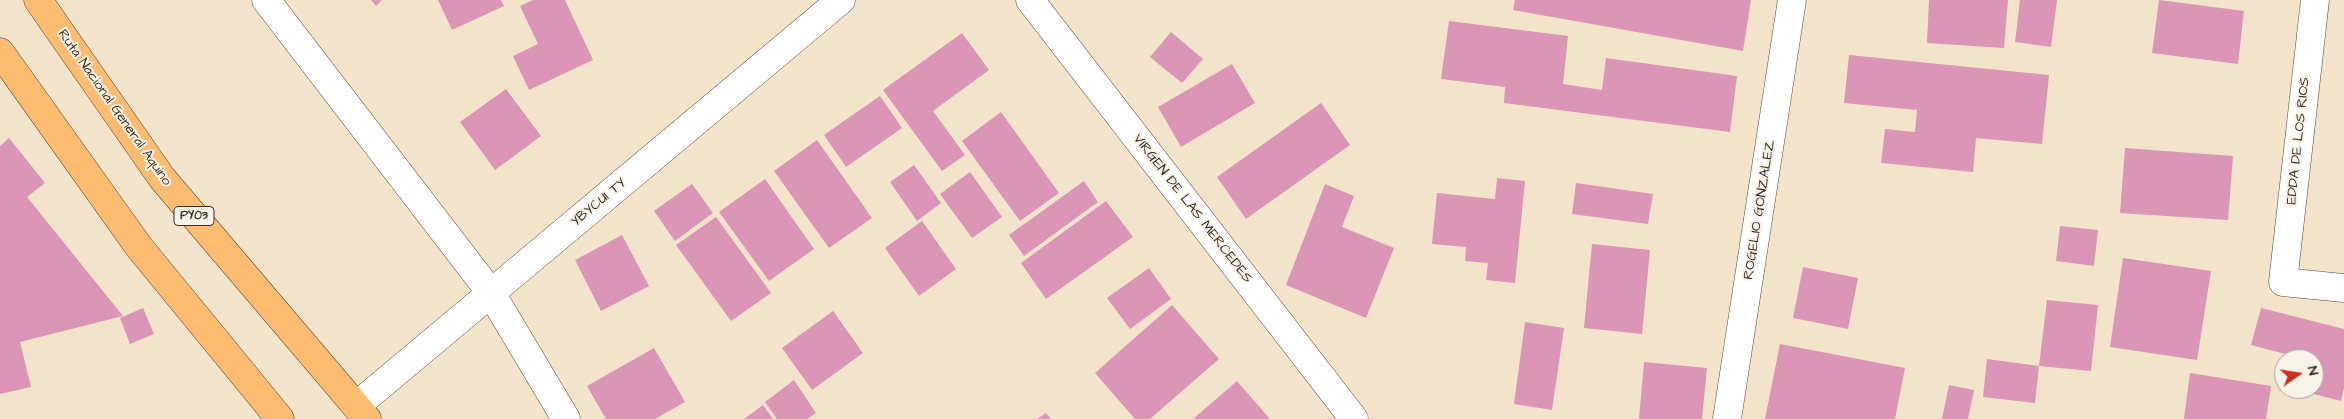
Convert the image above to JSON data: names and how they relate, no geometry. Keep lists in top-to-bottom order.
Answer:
{
  "streets": {
    "highway": ["Ruta Nacional General Aquino", "PY03"],
    "street": [
      "EDDA DE LOS RIOS",
      "YBYCUI TY",
      "VIRGEN DE LAS MERCEDES",
      "ROGELIO GONZALEZ"
    ]
  },
  "crossings": [
    ["Ruta Nacional General Aquino", "YBYCUI TY"]
  ],
  "north": "right"
}
